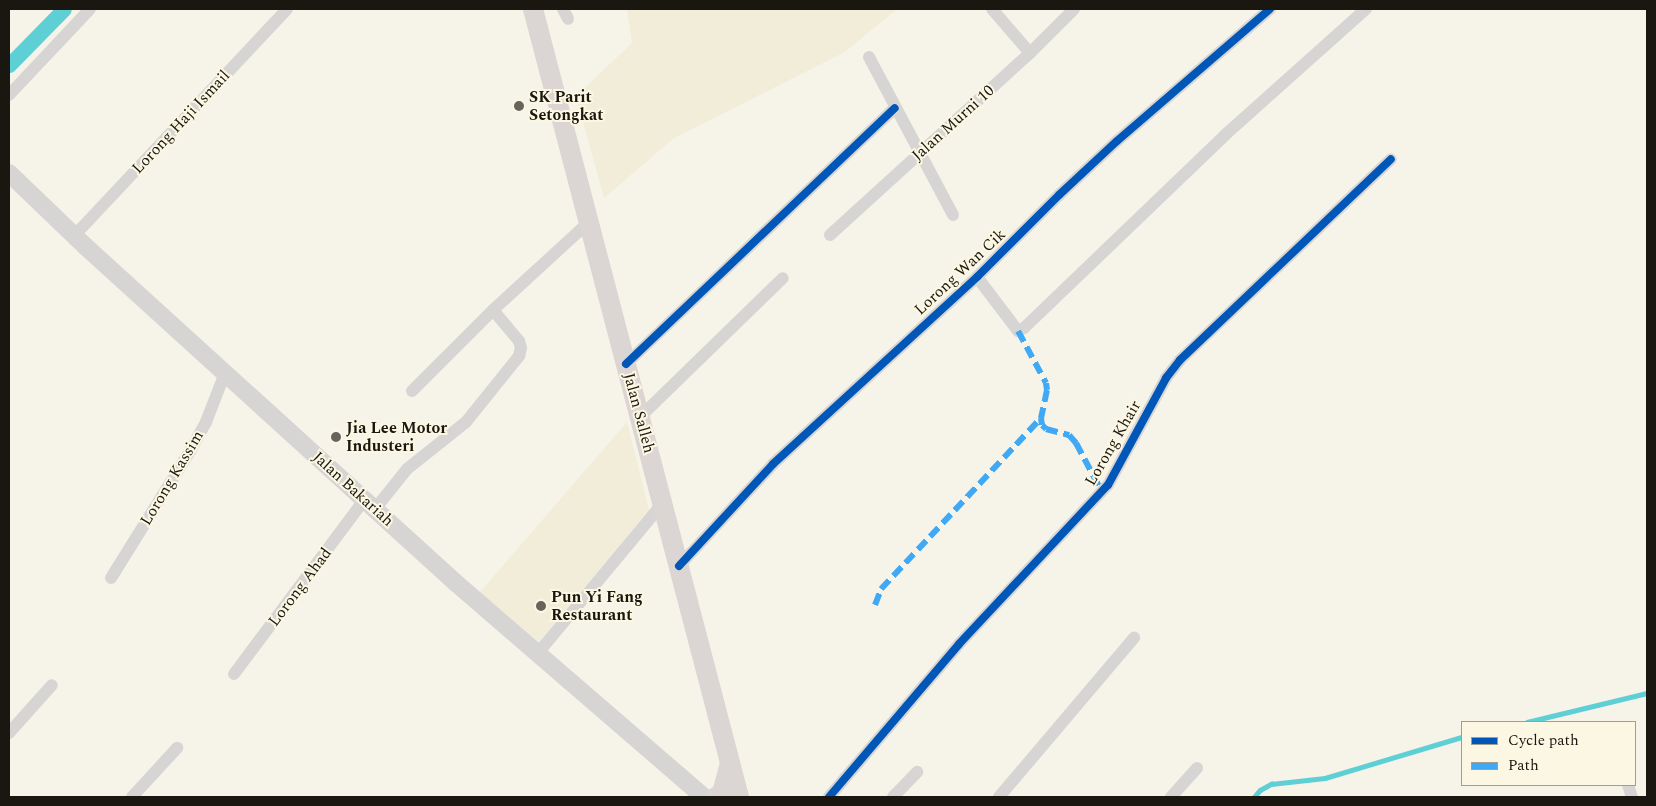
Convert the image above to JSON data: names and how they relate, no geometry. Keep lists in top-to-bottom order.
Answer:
{
  "streets": {
    "main road": ["Jalan Salleh", "Jalan Bakariah"],
    "street": [
      "Lorong Haji Ismail",
      "Jalan Murni 10",
      "Lorong Wan Cik",
      "Lorong Khair",
      "Lorong Kassim",
      "Lorong Ahad"
    ]
  },
  "crossings": [
    ["Lorong Haji Ismail", "Jalan Bakariah"],
    ["Lorong Wan Cik", "Jalan Salleh"],
    ["Lorong Kassim", "Jalan Bakariah"],
    ["Jalan Bakariah", "Lorong Ahad"]
  ],
  "places": ["SK Parit Setongkat", "Jia Lee Motor Industeri", "Pun Yi Fang Restaurant"],
  "legend": ["Cycle path", "Path"]
}
